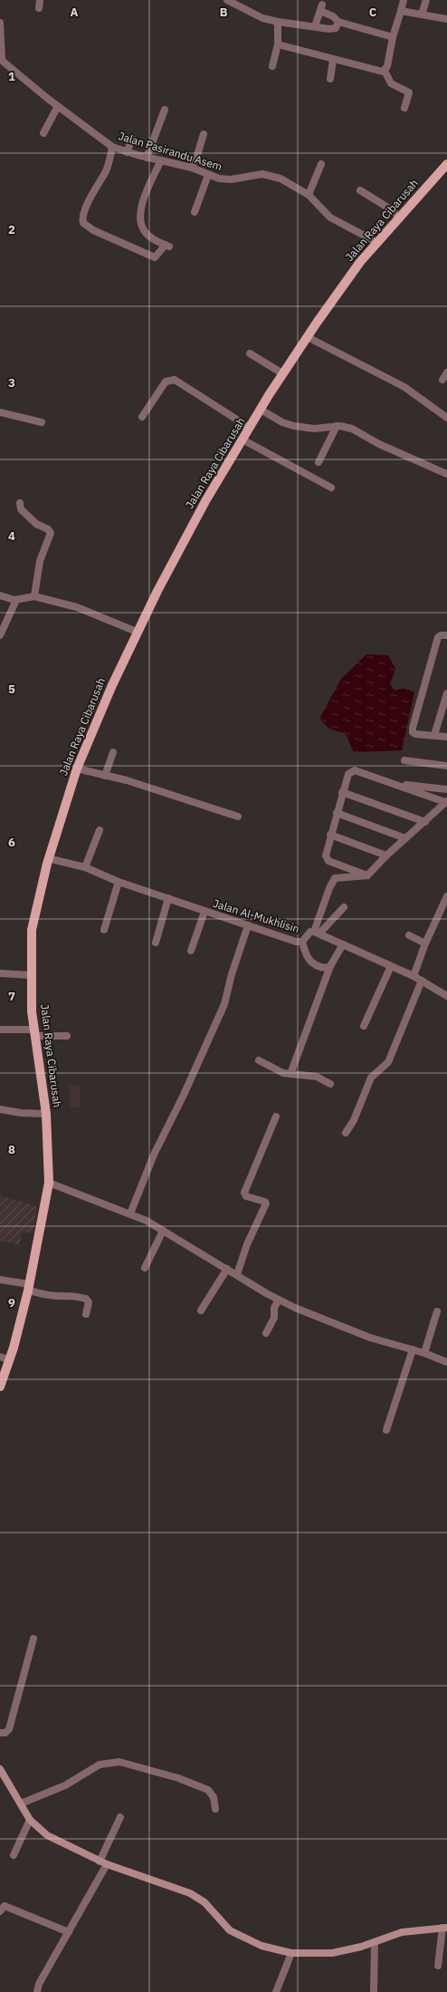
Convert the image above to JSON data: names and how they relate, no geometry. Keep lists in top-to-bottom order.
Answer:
{
  "streets": {
    "main road": ["Jalan Raya Cibarusah"],
    "street": ["Jalan Pasirandu Asem", "Jalan Al-Mukhlisin"]
  },
  "crossings": [
    ["Jalan Pasirandu Asem", "Jalan Raya Cibarusah"],
    ["Jalan Raya Cibarusah", "Jalan Al-Mukhlisin"]
  ],
  "grid": {
    "columns": ["A", "B", "C"],
    "rows": [
      "1",
      "2",
      "3",
      "4",
      "5",
      "6",
      "7",
      "8",
      "9"
    ]
  }
}
